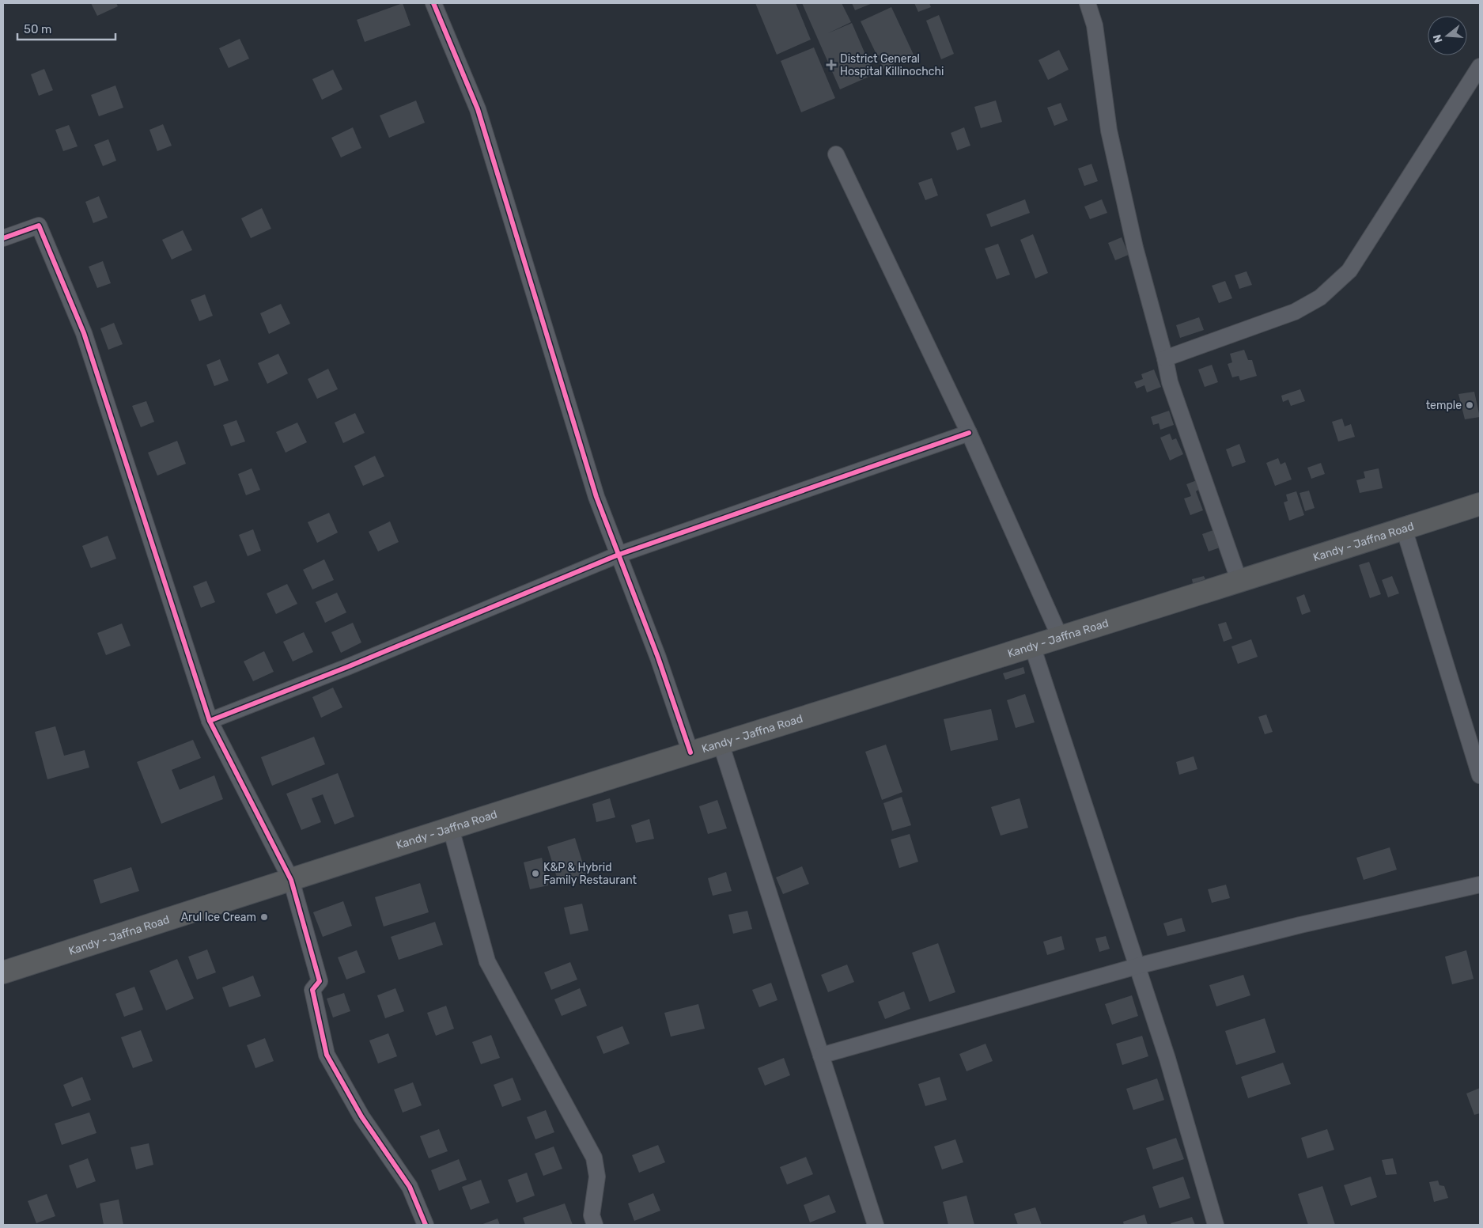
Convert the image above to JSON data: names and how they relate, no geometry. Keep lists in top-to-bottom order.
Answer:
{
  "streets": {
    "highway": ["Kandy - Jaffna Road"]
  },
  "places": {
    "health": ["District General Hospital Killinochchi"],
    "other": ["temple", "K&P & Hybrid Family Restaurant", "Arul Ice Cream"]
  },
  "scale_bar": "50 m",
  "north": "left"
}
